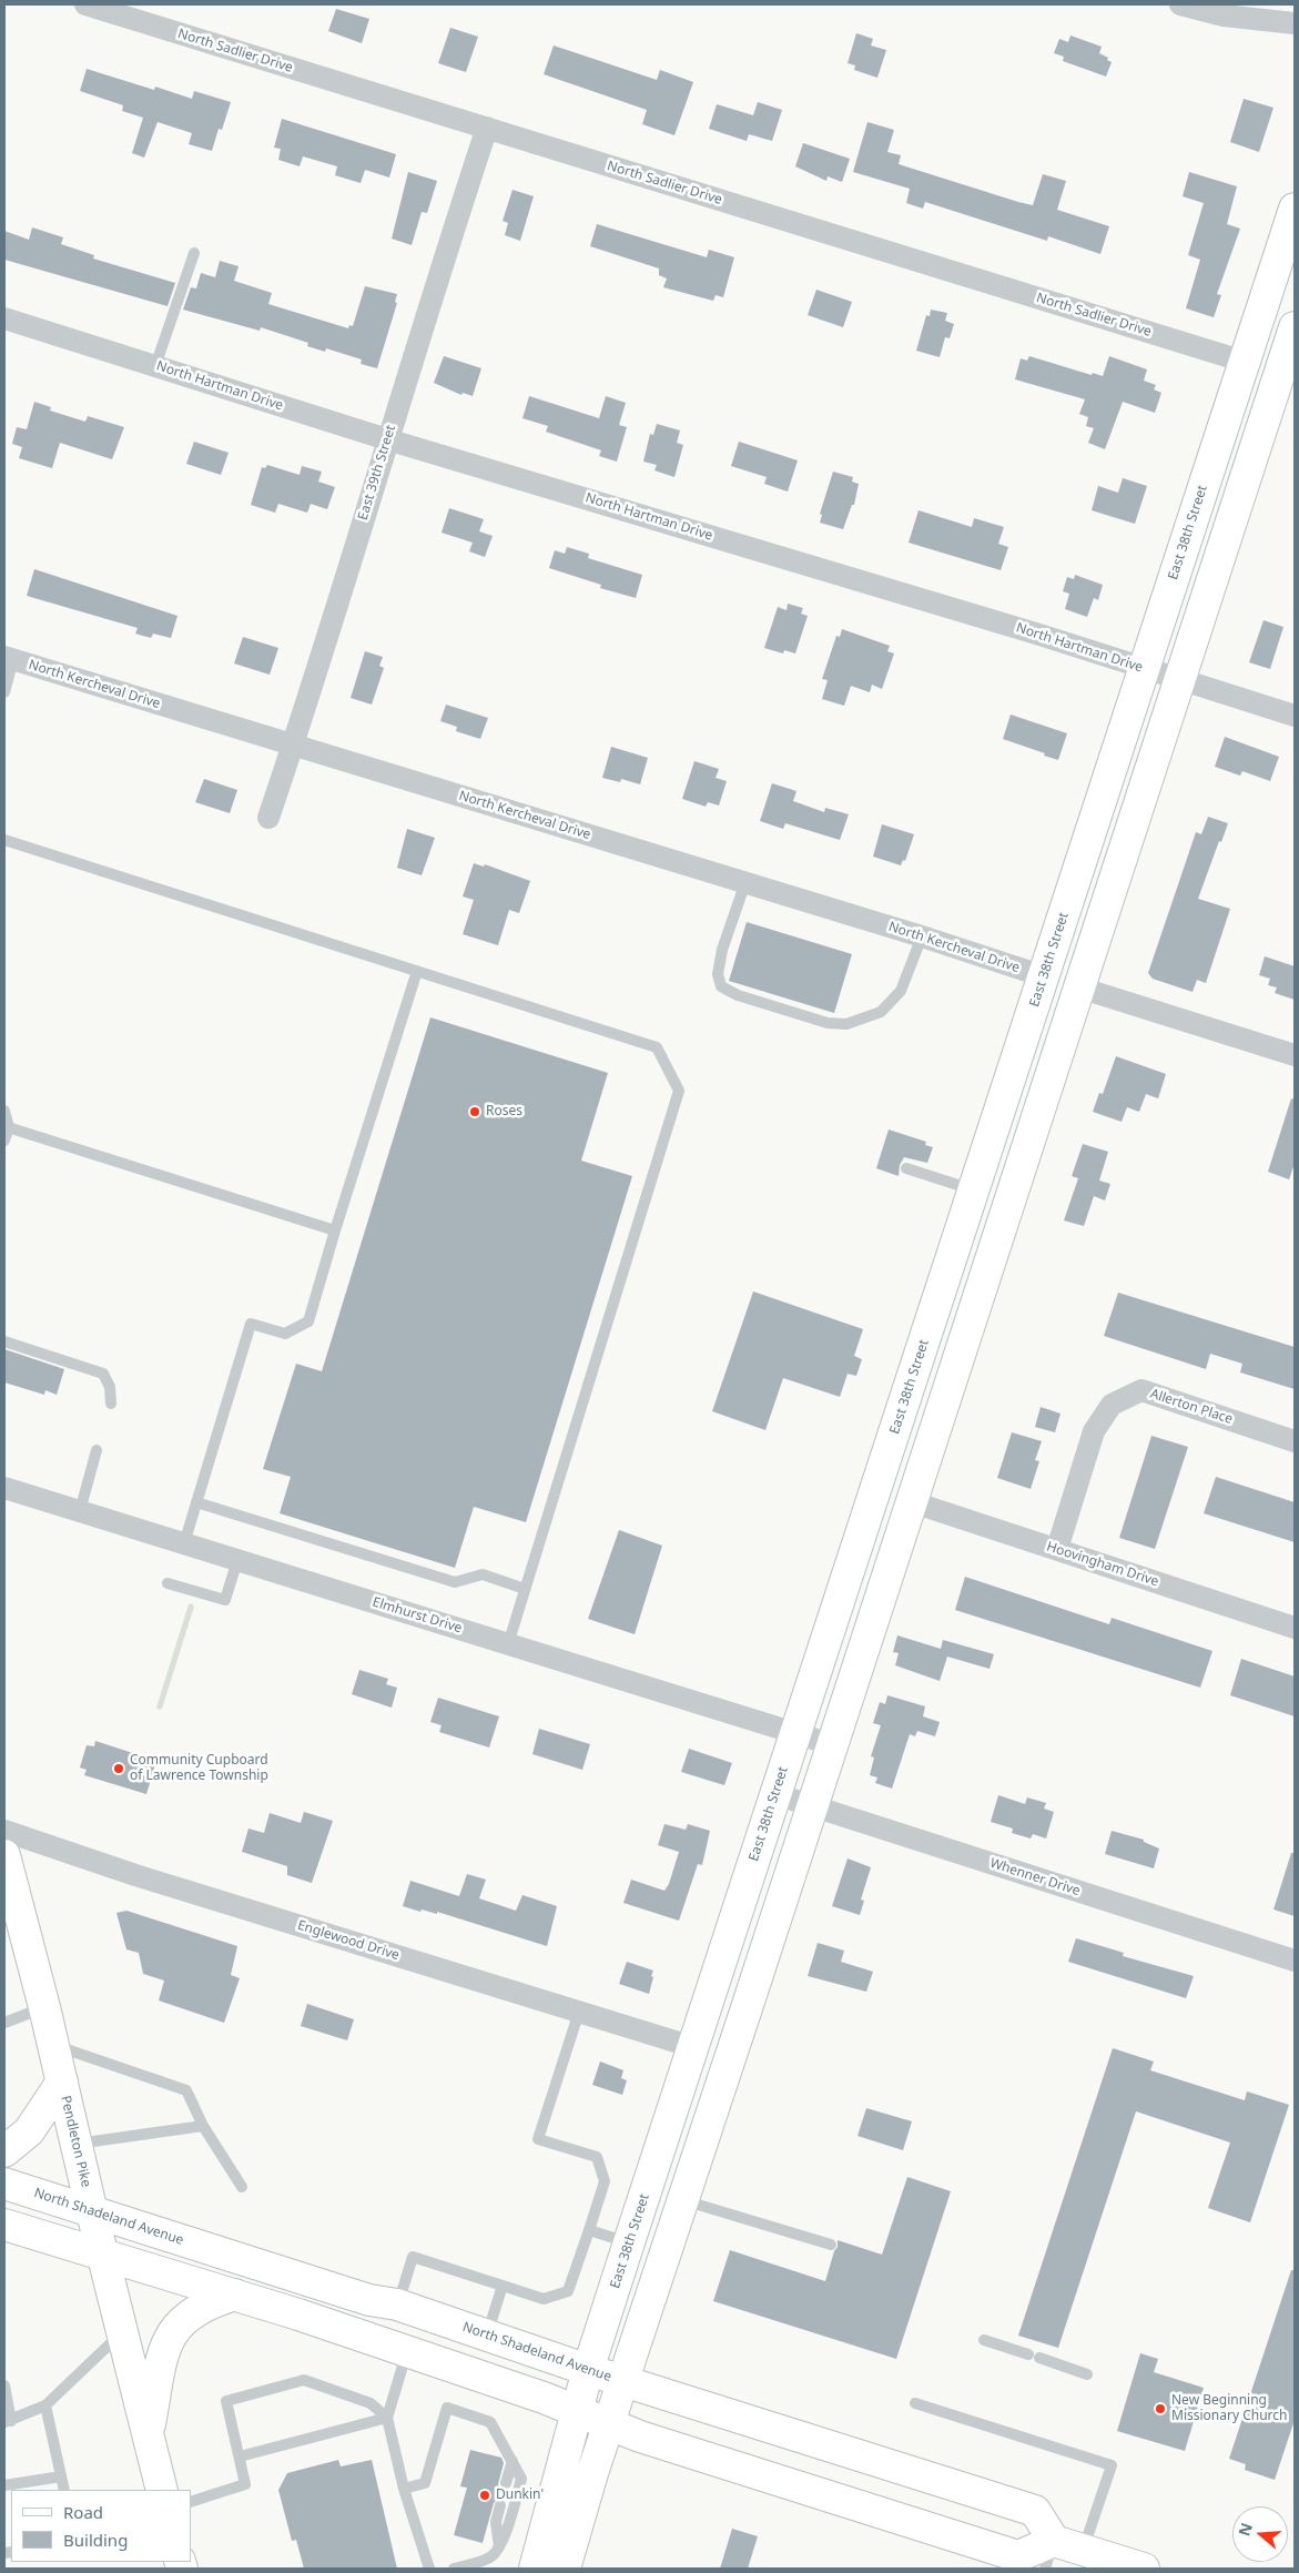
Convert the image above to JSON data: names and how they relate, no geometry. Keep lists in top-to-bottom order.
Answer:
{
  "streets": {
    "main road": ["East 38th Street", "Pendleton Pike", "North Shadeland Avenue"],
    "street": [
      "North Sadlier Drive",
      "North Hartman Drive",
      "East 39th Street",
      "North Kercheval Drive",
      "Allerton Place",
      "Hoovingham Drive",
      "Elmhurst Drive",
      "Whenner Drive",
      "Englewood Drive"
    ]
  },
  "crossings": [
    ["North Sadlier Drive", "East 39th Street"],
    ["North Sadlier Drive", "East 38th Street"],
    ["North Hartman Drive", "East 39th Street"],
    ["North Hartman Drive", "East 38th Street"],
    ["East 39th Street", "North Kercheval Drive"],
    ["East 38th Street", "North Kercheval Drive"],
    ["East 38th Street", "Elmhurst Drive"],
    ["East 38th Street", "Whenner Drive"],
    ["East 38th Street", "Englewood Drive"],
    ["East 38th Street", "North Shadeland Avenue"],
    ["Allerton Place", "Hoovingham Drive"],
    ["Pendleton Pike", "North Shadeland Avenue"]
  ],
  "places": [
    "Roses",
    "Community Cupboard of Lawrence Township",
    "New Beginning Missionary Church",
    "Dunkin'"
  ],
  "legend": ["Road", "Building"],
  "north": "left"
}
